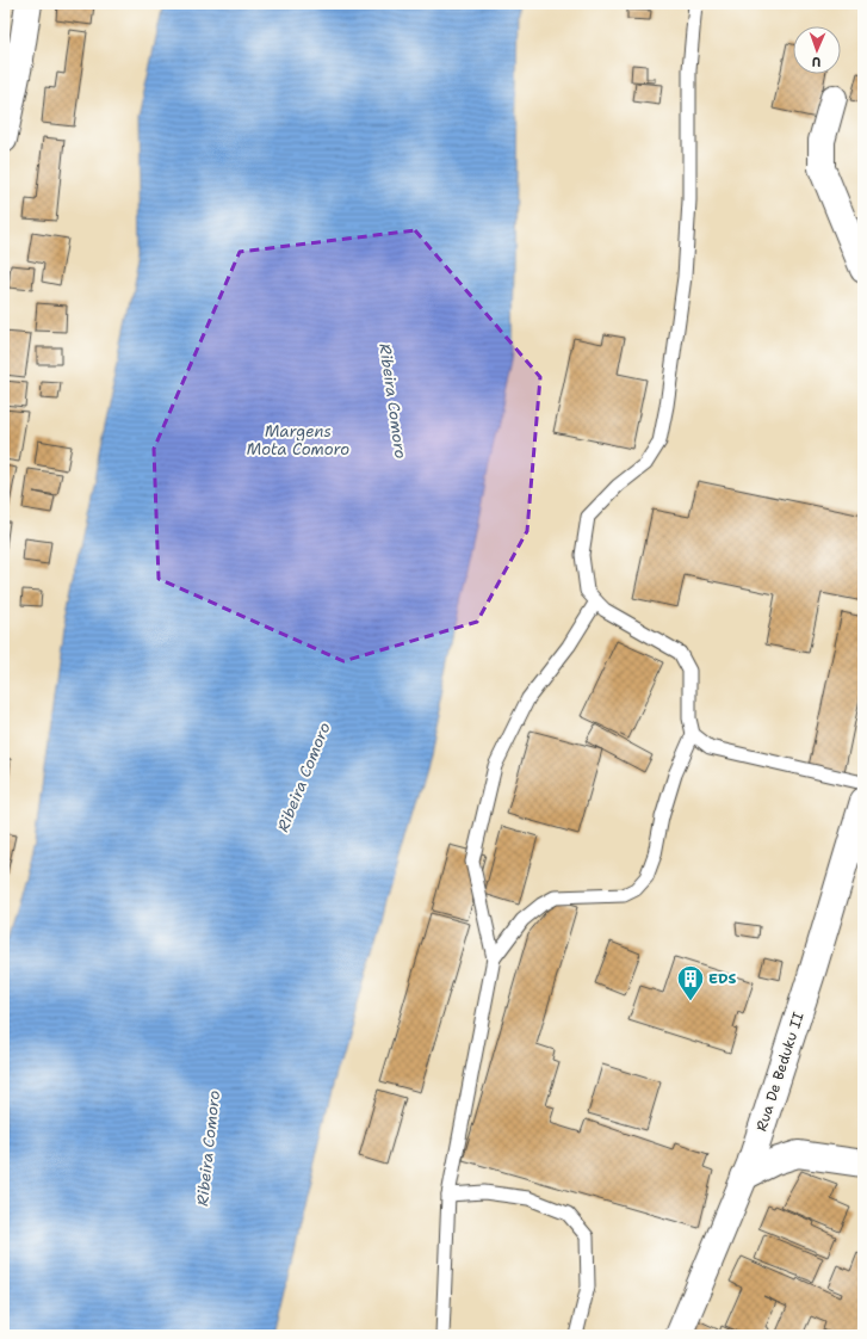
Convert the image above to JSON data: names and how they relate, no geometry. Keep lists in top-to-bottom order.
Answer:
{
  "streets": {
    "street": ["Rua De Beduku II"]
  },
  "water": ["Ribeira Comoro", "Margens Mota Comoro"],
  "places": {
    "building": ["EDS"]
  },
  "north": "bottom"
}
